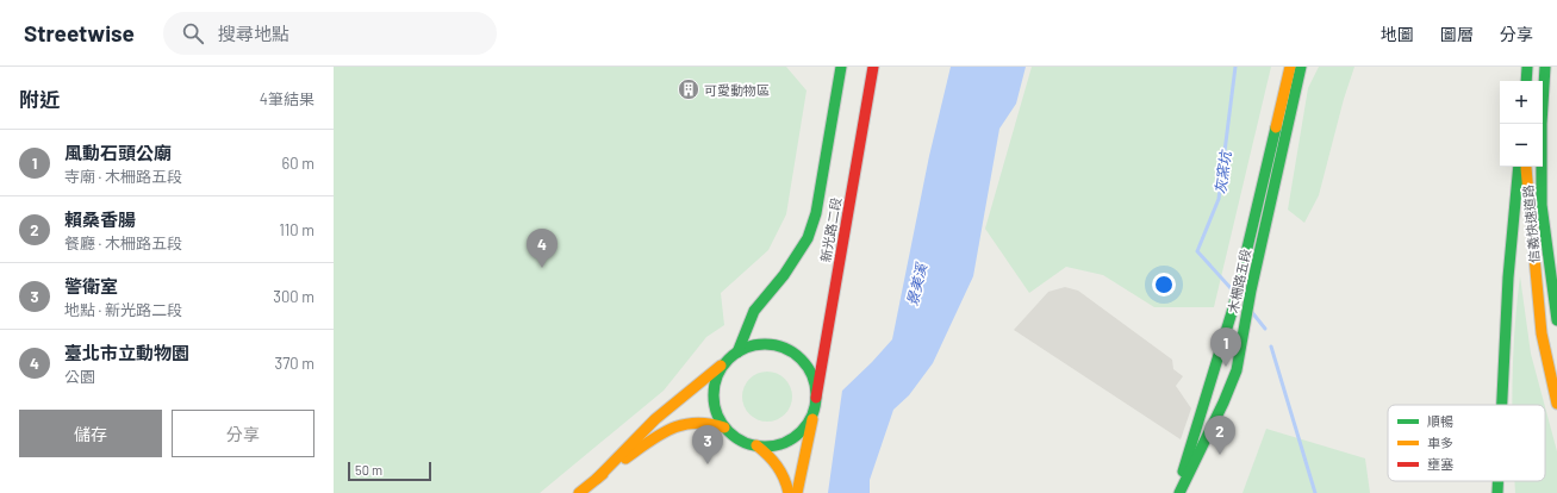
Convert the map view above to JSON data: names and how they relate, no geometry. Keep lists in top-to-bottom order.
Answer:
{
  "streets": {
    "main road": ["信義快速道路", "新光路二段", "木柵路五段"]
  },
  "water": ["灰窯坑", "景美溪"],
  "places": {
    "building": ["可愛動物區"]
  },
  "legend": ["順暢", "車多", "壅塞"],
  "scale_bar": "50 m",
  "page": {
    "header": "Streetwise",
    "search": "搜尋地點",
    "nav": ["地圖", "圖層", "分享"],
    "heading": ["附近", "4筆結果"],
    "map_buttons": ["+", "−"],
    "list": [
      {
        "mark": "1",
        "name": "風動石頭公廟",
        "note": "寺廟 · 木柵路五段",
        "value": "60 m"
      },
      {
        "mark": "2",
        "name": "賴桑香腸",
        "note": "餐廳 · 木柵路五段",
        "value": "110 m"
      },
      {
        "mark": "3",
        "name": "警衛室",
        "note": "地點 · 新光路二段",
        "value": "300 m"
      },
      {
        "mark": "4",
        "name": "臺北市立動物園",
        "note": "公園",
        "value": "370 m"
      }
    ],
    "pins": [
      "4",
      "1",
      "2",
      "3"
    ],
    "buttons": ["儲存", "分享"],
    "scale": "50 m"
  }
}
